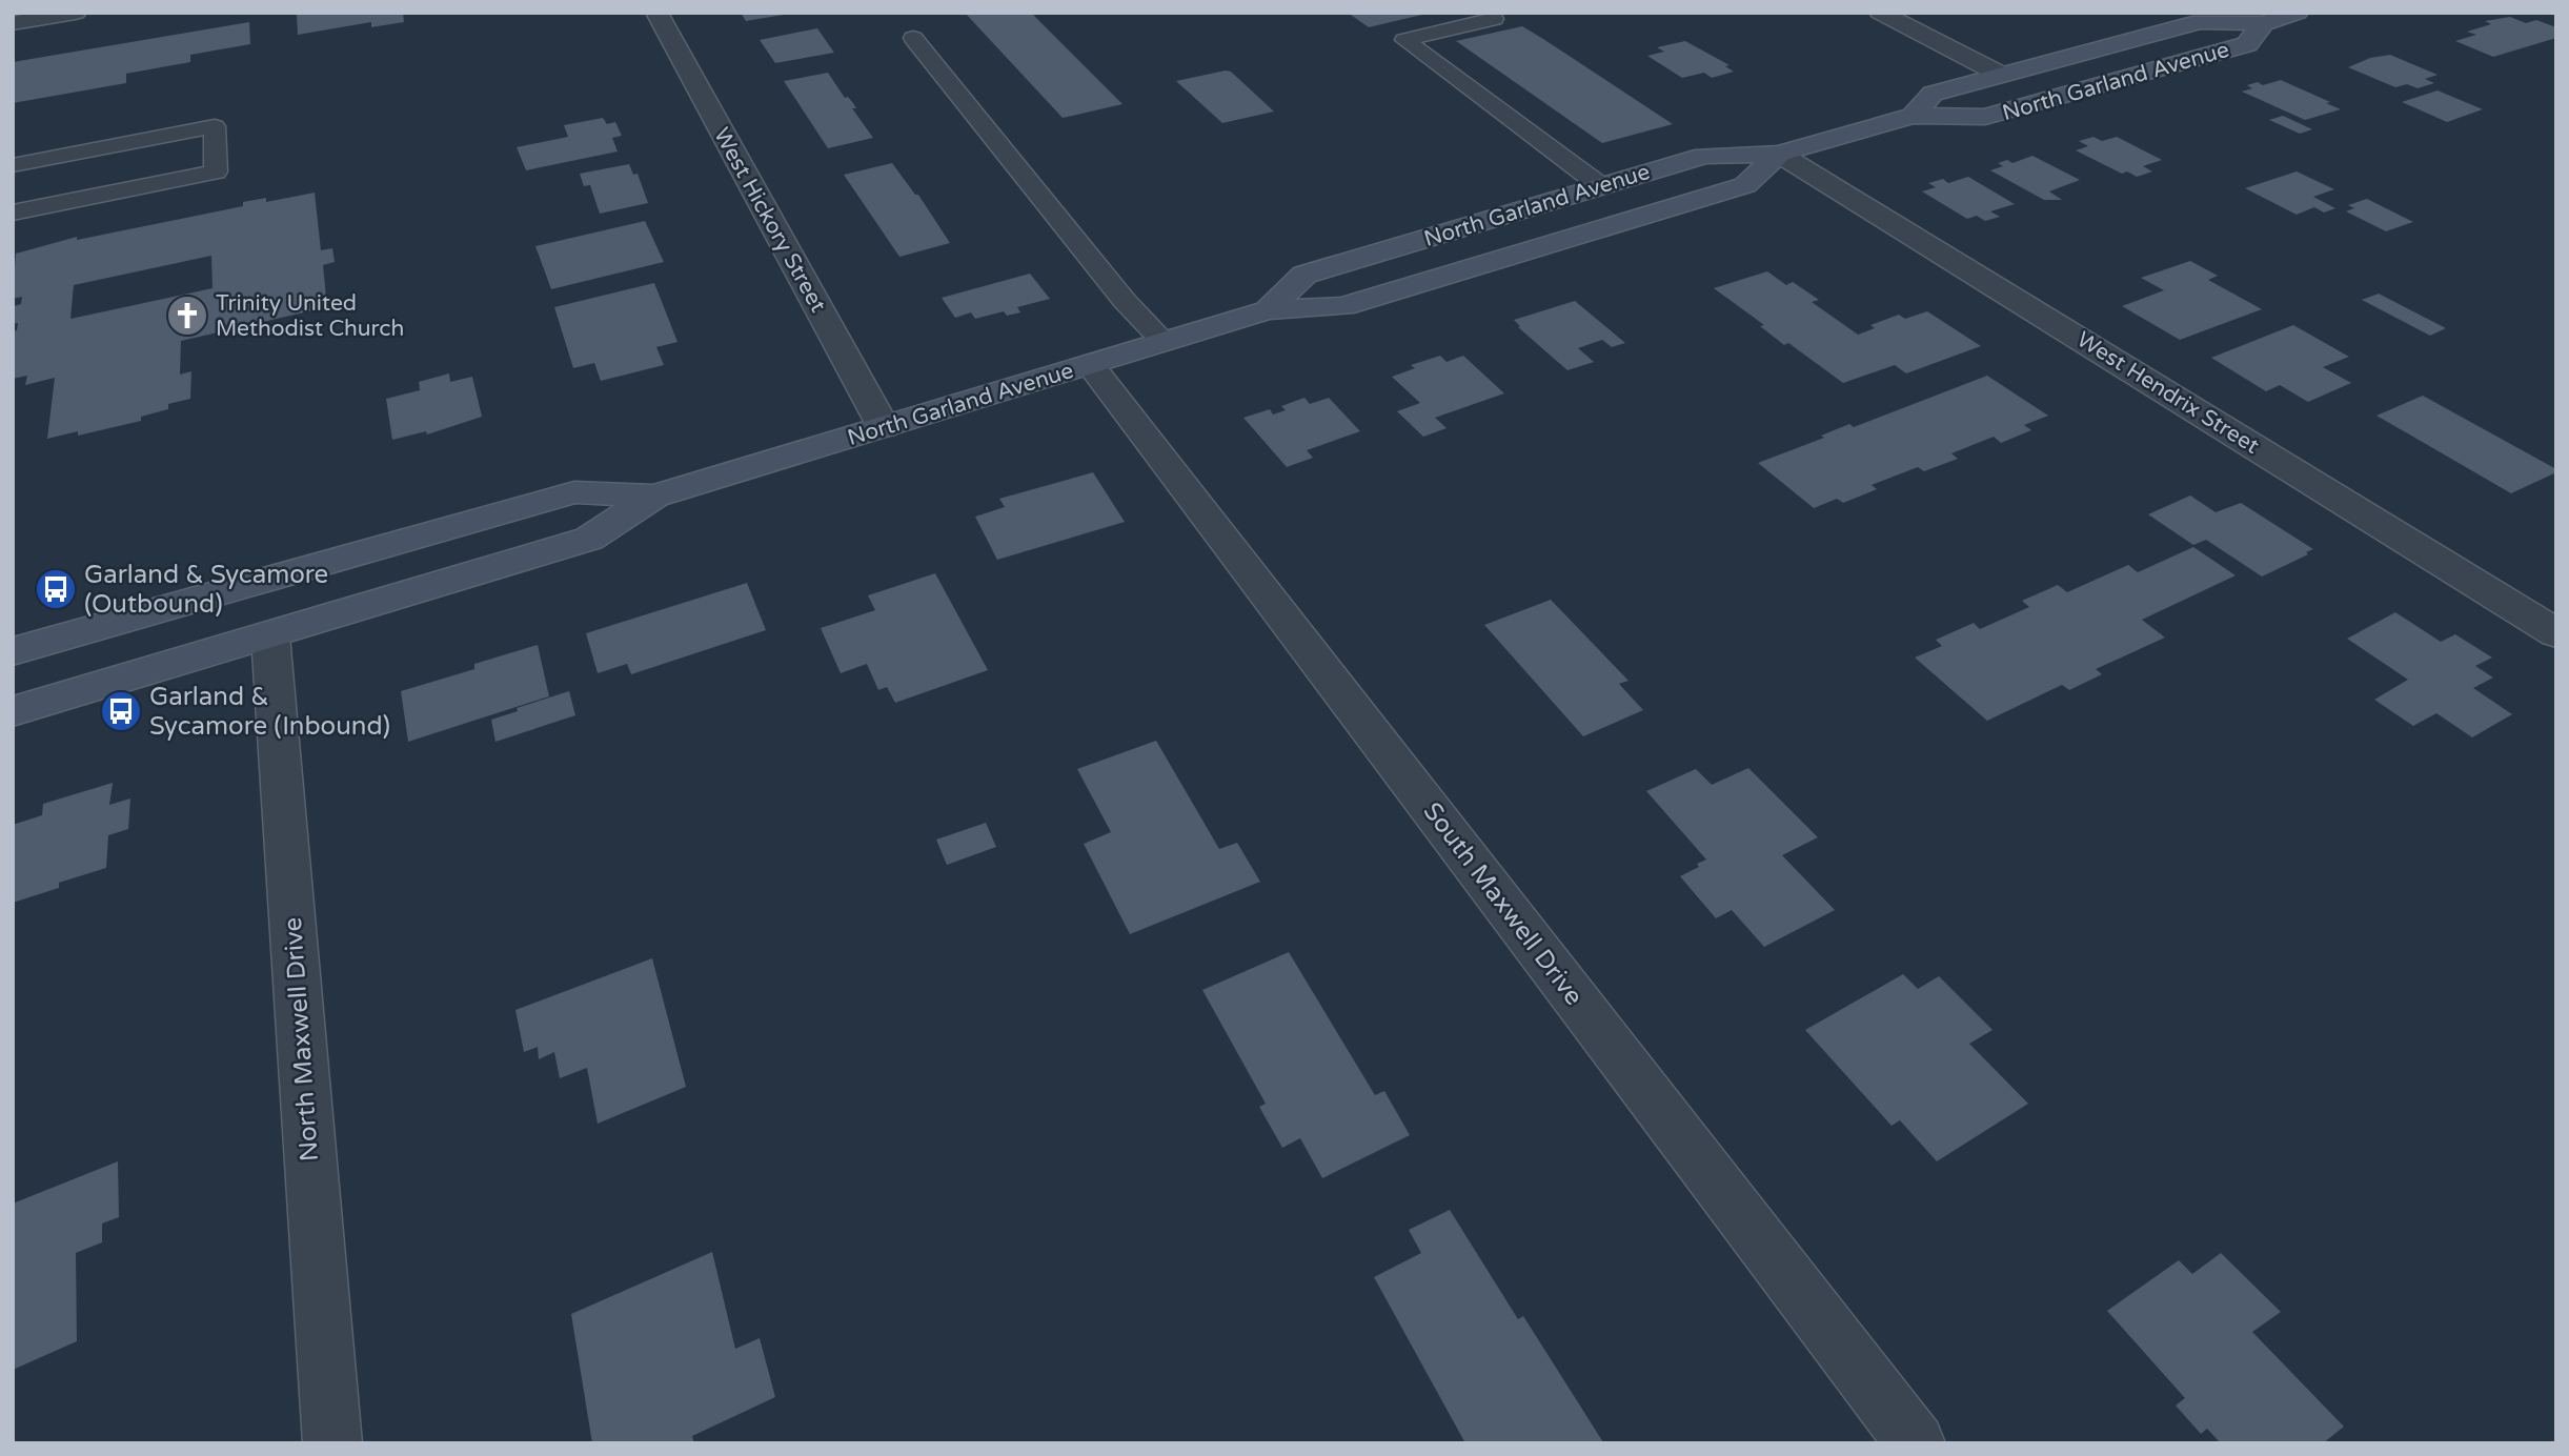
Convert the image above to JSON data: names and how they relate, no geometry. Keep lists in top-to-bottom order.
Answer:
{
  "streets": {
    "main road": ["North Garland Avenue"],
    "street": [
      "West Hickory Street",
      "West Hendrix Street",
      "South Maxwell Drive",
      "North Maxwell Drive"
    ]
  },
  "crossings": [
    ["North Garland Avenue", "West Hickory Street"],
    ["North Garland Avenue", "West Hendrix Street"],
    ["North Garland Avenue", "South Maxwell Drive"],
    ["North Garland Avenue", "North Maxwell Drive"]
  ],
  "places": {
    "church": ["Trinity United Methodist Church"],
    "bus stop": ["Garland & Sycamore (Outbound)", "Garland & Sycamore (Inbound)"]
  }
}
